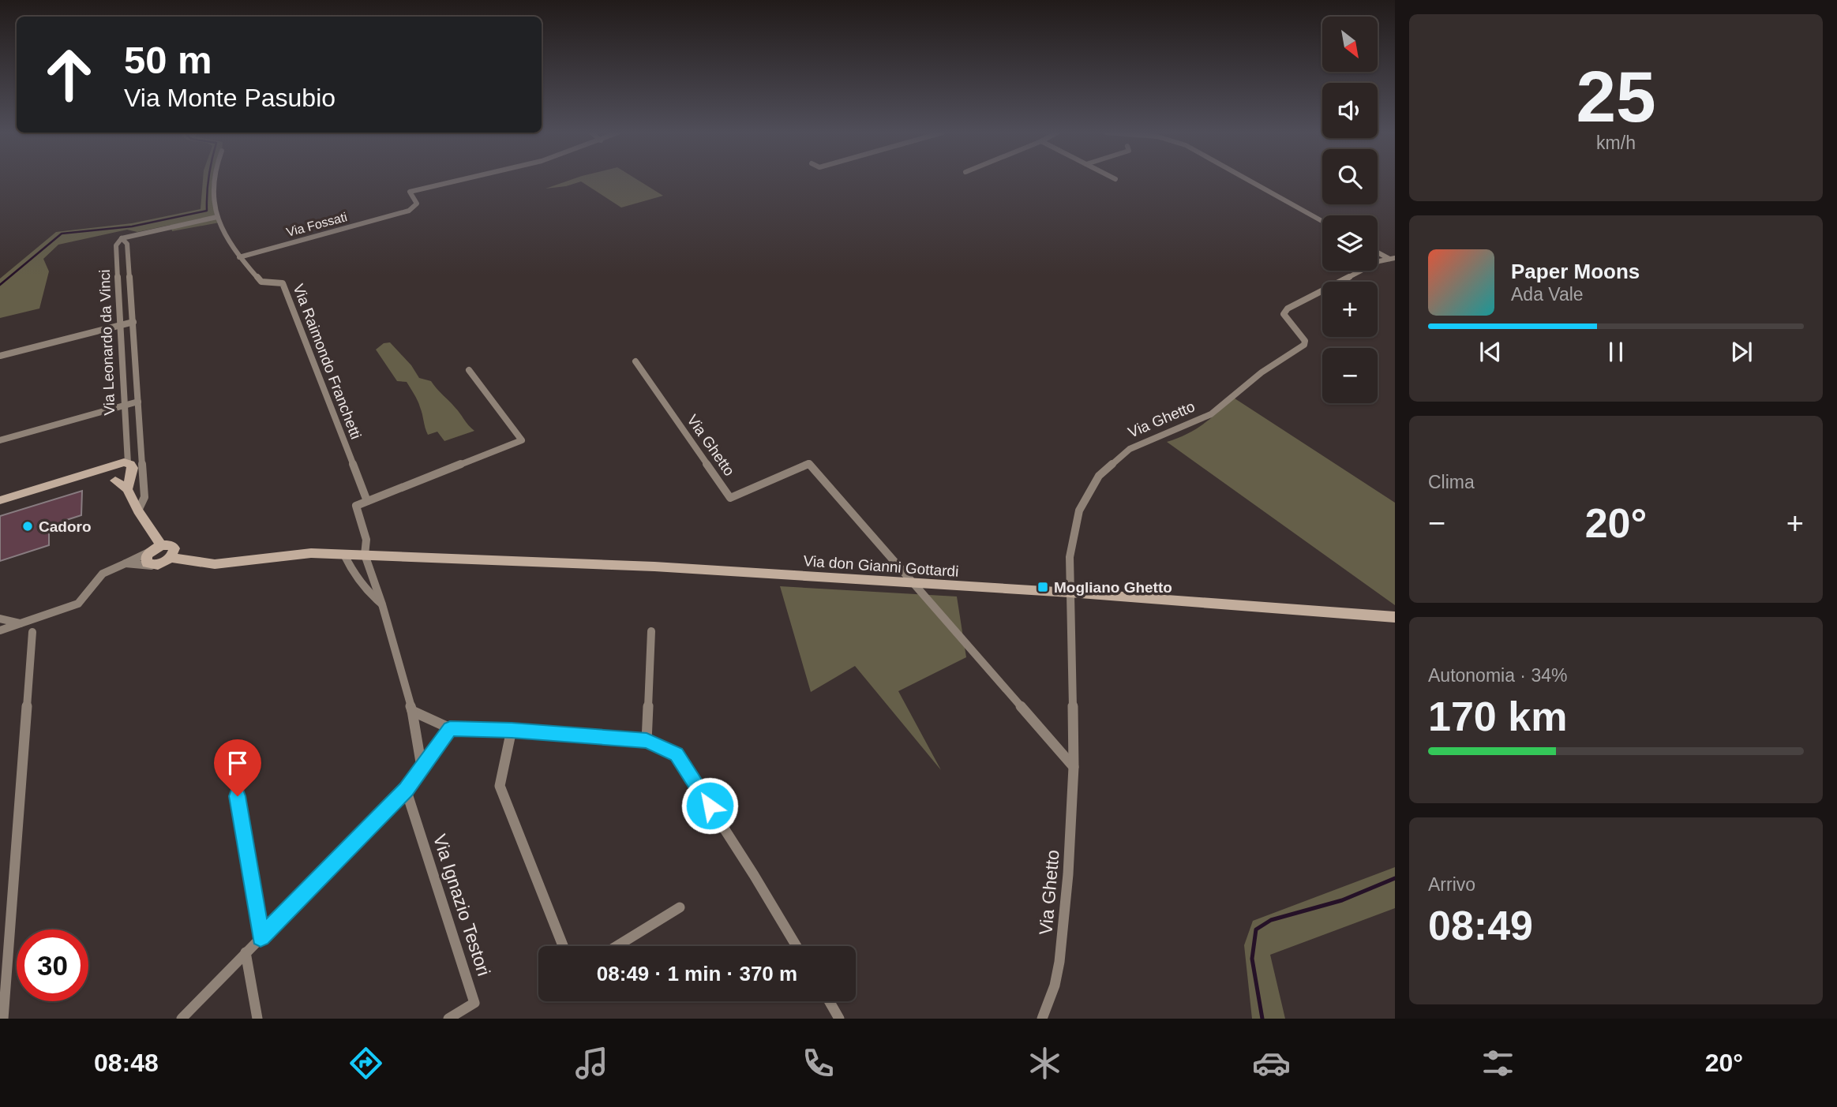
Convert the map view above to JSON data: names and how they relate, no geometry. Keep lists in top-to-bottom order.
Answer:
{
  "streets": {
    "main road": ["Via don Gianni Gottardi"],
    "street": [
      "Via Fossati",
      "Via Leonardo da Vinci",
      "Via Raimondo Franchetti",
      "Via Ghetto",
      "Via Ignazio Testori"
    ]
  },
  "crossings": [
    ["Via Fossati", "Via Raimondo Franchetti"],
    ["Via Ghetto", "Via don Gianni Gottardi"]
  ],
  "places": {
    "other": ["Cadoro"],
    "transit": ["Mogliano Ghetto"]
  },
  "north": "bottom right",
  "page": {
    "tile": [
      ["25", "km/h"],
      "Clima",
      ["Autonomia · 34%", "170 km"],
      ["Arrivo", "08:49"]
    ],
    "map_buttons": ["+", "−"],
    "turn": ["50 m", "Via Monte Pasubio"],
    "song": ["Paper Moons", "Ada Vale"],
    "heat": ["−", "20°", "+"],
    "limit": "30",
    "trip": "08:49 · 1 min · 370 m",
    "tabs": ["08:48", "20°"]
  }
}
